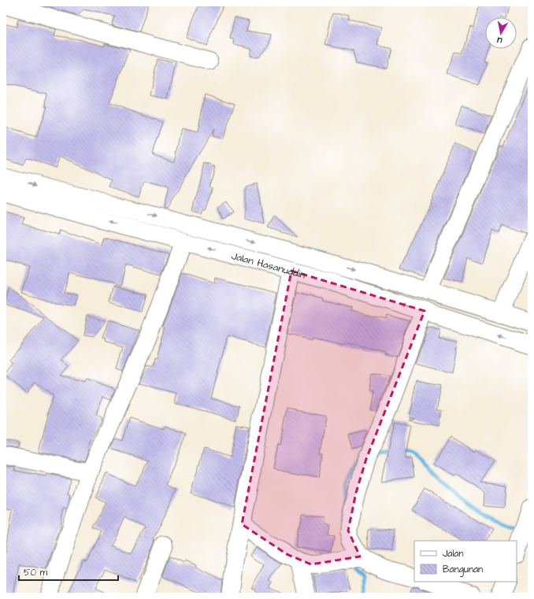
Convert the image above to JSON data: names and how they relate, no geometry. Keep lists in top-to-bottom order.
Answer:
{
  "streets": {
    "street": ["Jalan Hasanuddin"]
  },
  "legend": ["Jalan", "Bangunan"],
  "scale_bar": "50 m",
  "north": "bottom"
}
